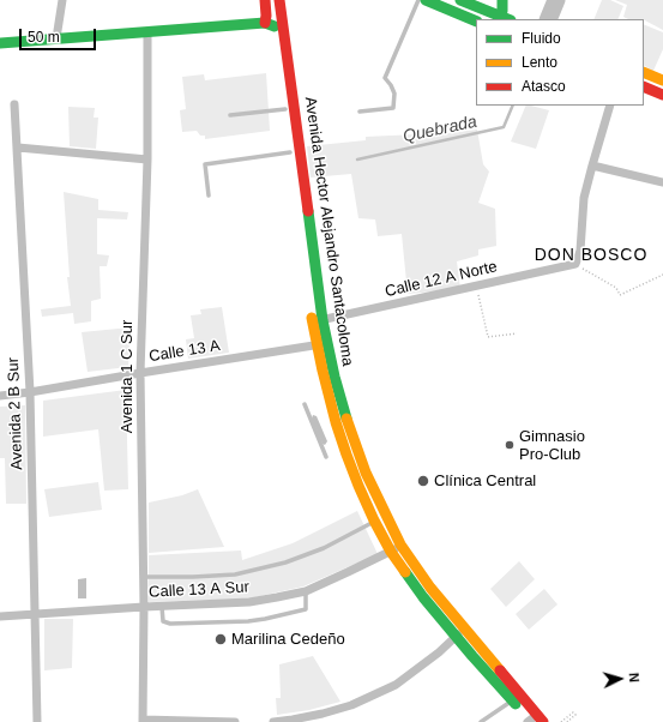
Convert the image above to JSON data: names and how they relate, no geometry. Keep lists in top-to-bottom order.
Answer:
{
  "streets": {
    "main road": ["Avenida Hector Alejandro Santacoloma"],
    "street": [
      "Calle 12 A Norte",
      "Calle 13 A",
      "Avenida 1 C Sur",
      "Avenida 2 B Sur",
      "Calle 13 A Sur"
    ]
  },
  "crossings": [
    ["Avenida Hector Alejandro Santacoloma", "Calle 12 A Norte"],
    ["Avenida Hector Alejandro Santacoloma", "Calle 13 A"],
    ["Avenida Hector Alejandro Santacoloma", "Calle 13 A Sur"],
    ["Calle 13 A", "Avenida 1 C Sur"],
    ["Calle 13 A", "Avenida 2 B Sur"],
    ["Avenida 1 C Sur", "Calle 13 A Sur"],
    ["Avenida 2 B Sur", "Calle 13 A Sur"]
  ],
  "districts": ["DON BOSCO"],
  "water": ["Quebrada"],
  "places": ["Gimnasio Pro-Club", "Clínica Central", "Marilina Cedeño"],
  "legend": ["Fluido", "Lento", "Atasco"],
  "scale_bar": "50 m",
  "north": "right"
}
